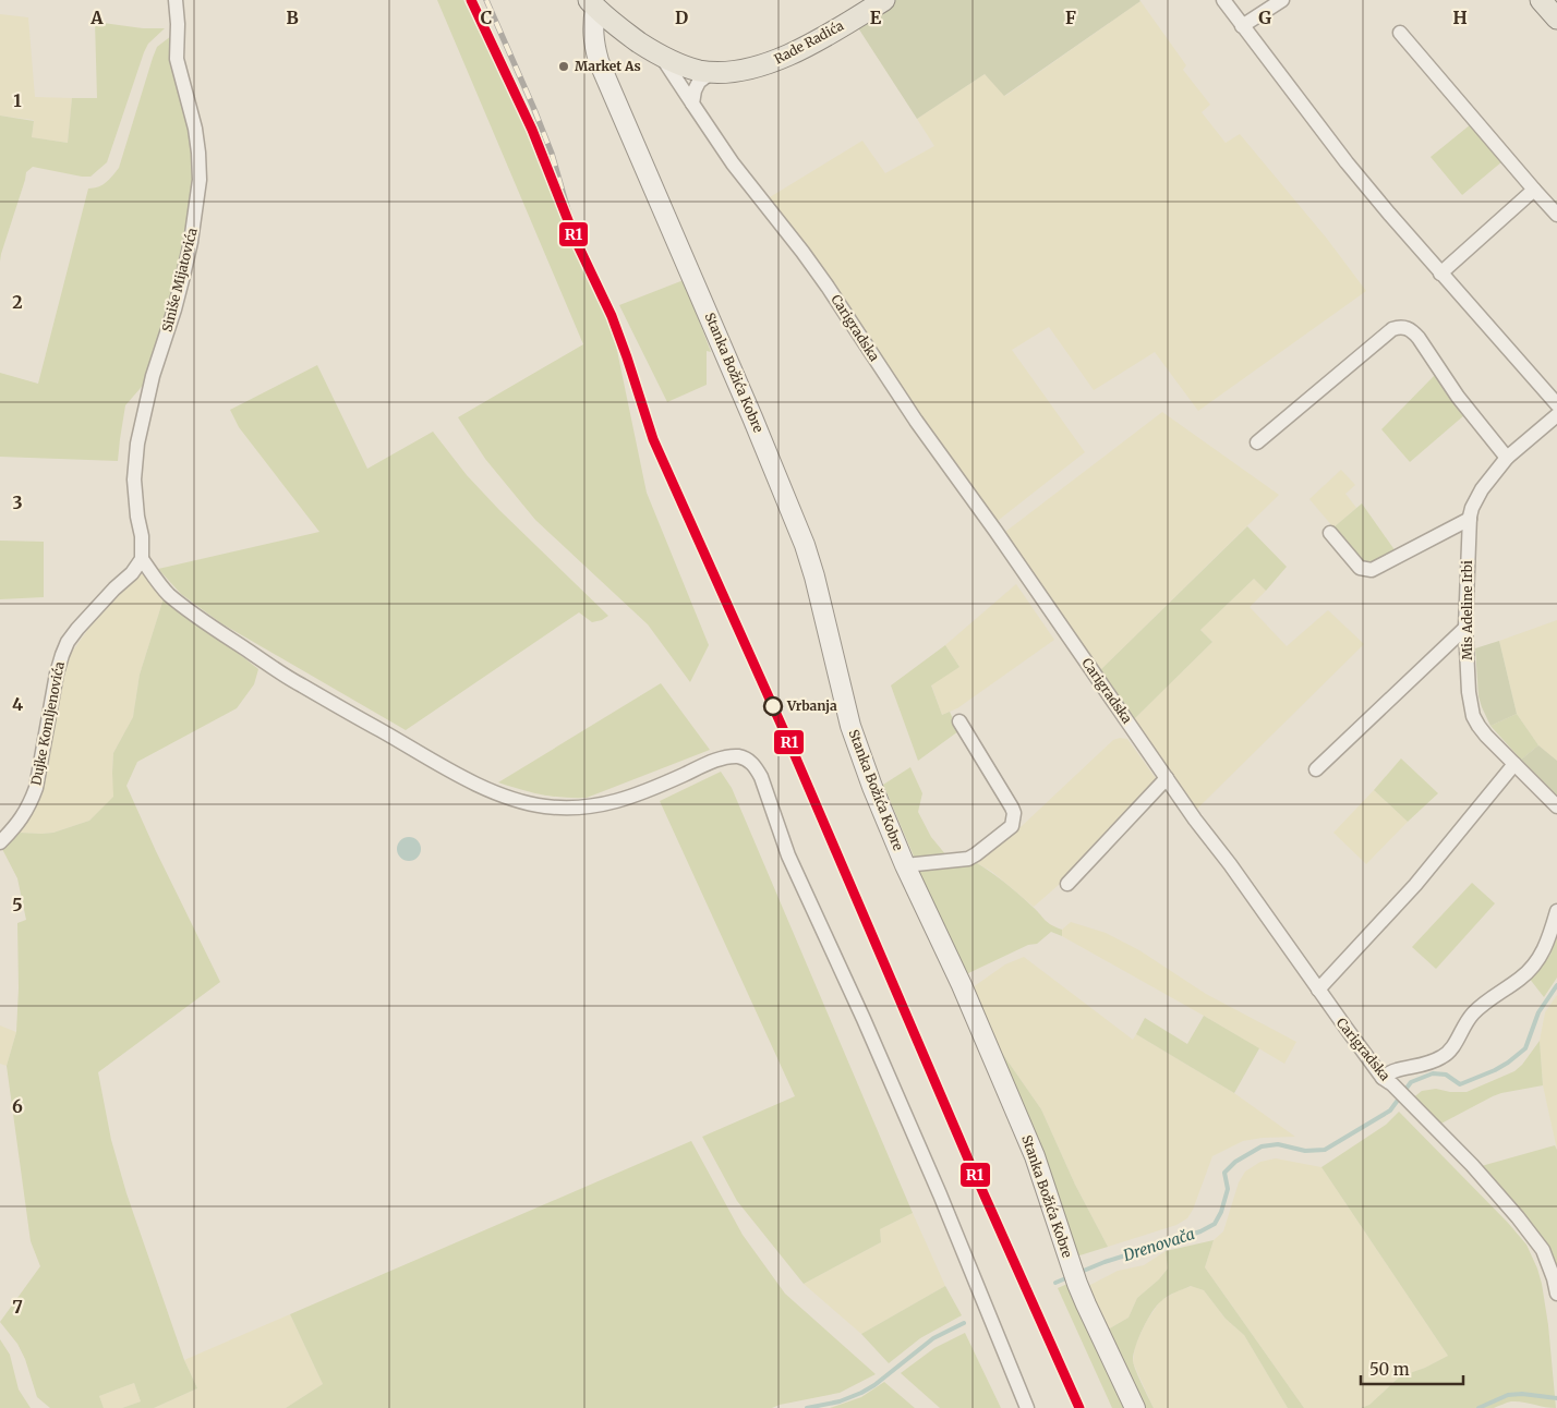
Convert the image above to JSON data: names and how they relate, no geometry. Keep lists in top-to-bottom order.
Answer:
{
  "streets": {
    "main road": ["Rade Radića"],
    "street": [
      "Siniše Mijatovića",
      "Carigradska",
      "Stanka Božića Kobre",
      "Mis Adeline Irbi",
      "Dujke Komljenovića"
    ]
  },
  "crossings": [
    ["Rade Radića", "Carigradska"],
    ["Rade Radića", "Stanka Božića Kobre"],
    ["Siniše Mijatovića", "Dujke Komljenovića"]
  ],
  "water": ["Drenovača"],
  "places": ["Market As", "Vrbanja"],
  "lines": ["transit line R1"],
  "scale_bar": "50 m",
  "grid": {
    "columns": [
      "A",
      "B",
      "C",
      "D",
      "E",
      "F",
      "G",
      "H"
    ],
    "rows": [
      "1",
      "2",
      "3",
      "4",
      "5",
      "6",
      "7"
    ]
  }
}
